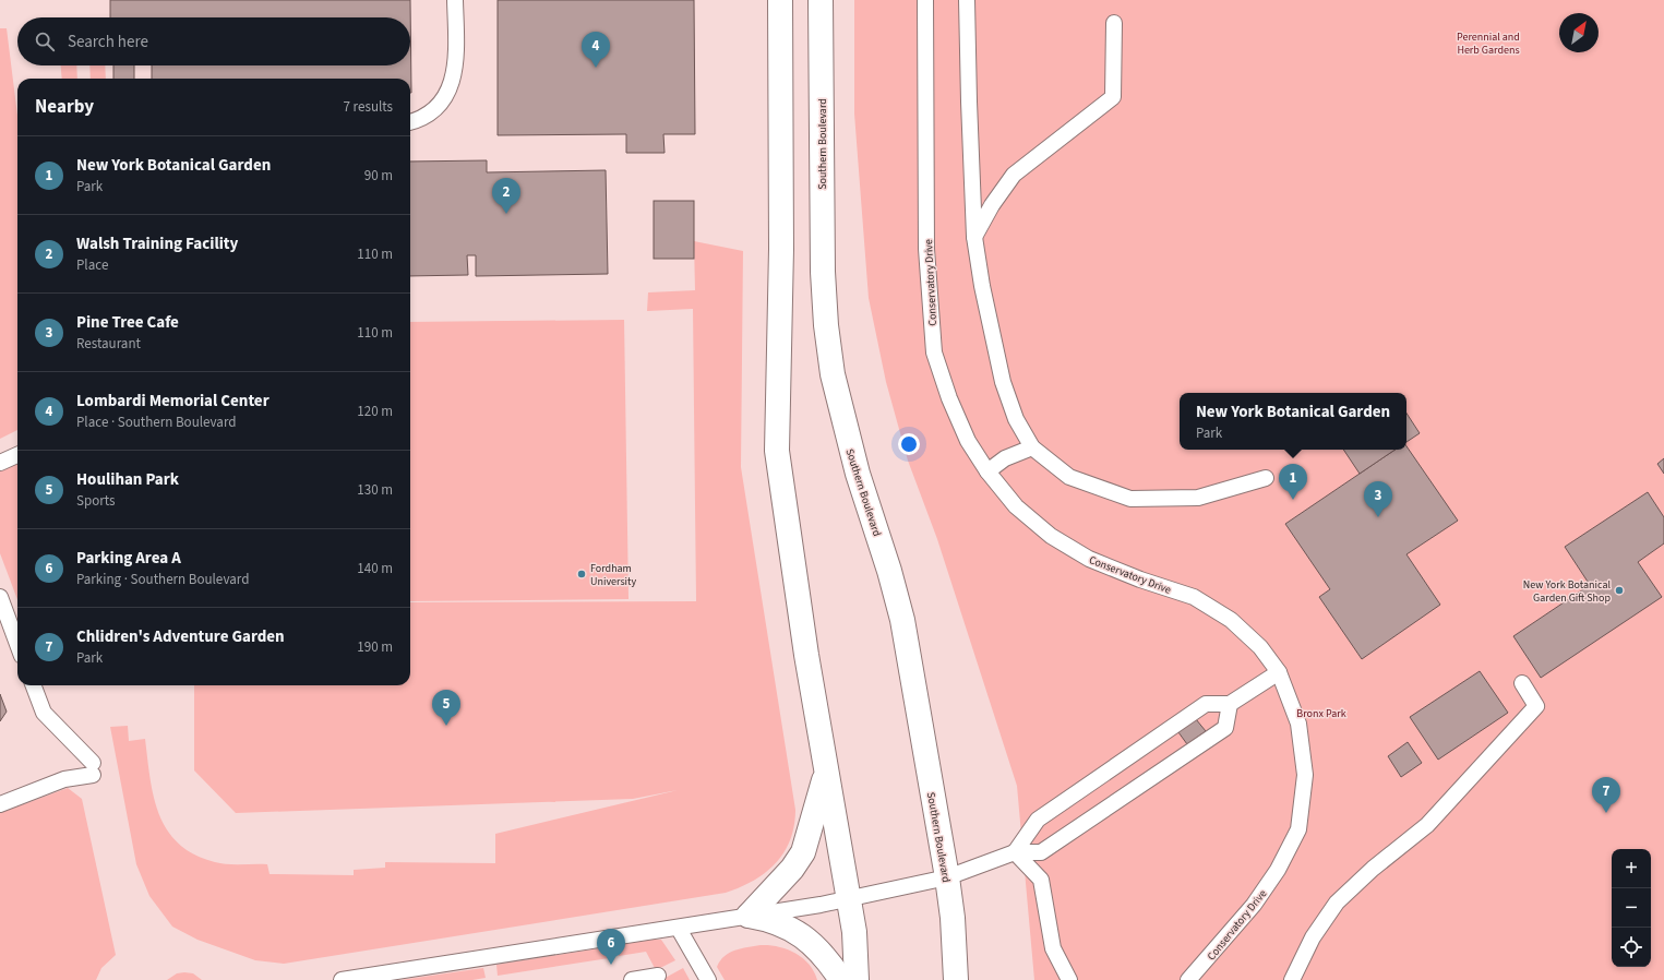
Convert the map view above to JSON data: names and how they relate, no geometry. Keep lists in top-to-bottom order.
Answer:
{
  "streets": {
    "main road": ["Southern Boulevard"],
    "lane": ["Conservatory Drive"]
  },
  "parks": ["Perennial and Herb Gardens", "Bronx Park"],
  "places": ["Fordham University", "New York Botanical Garden Gift Shop"],
  "north": "top right",
  "page": {
    "search": "Search here",
    "pins": [
      "4",
      "2",
      "1",
      "3",
      "5",
      "7",
      "6"
    ],
    "heading": ["Nearby", "7 results"],
    "list": [
      {
        "mark": "1",
        "name": "New York Botanical Garden",
        "note": "Park",
        "value": "90 m"
      },
      {
        "mark": "2",
        "name": "Walsh Training Facility",
        "note": "Place",
        "value": "110 m"
      },
      {
        "mark": "3",
        "name": "Pine Tree Cafe",
        "note": "Restaurant",
        "value": "110 m"
      },
      {
        "mark": "4",
        "name": "Lombardi Memorial Center",
        "note": "Place · Southern Boulevard",
        "value": "120 m"
      },
      {
        "mark": "5",
        "name": "Houlihan Park",
        "note": "Sports",
        "value": "130 m"
      },
      {
        "mark": "6",
        "name": "Parking Area A",
        "note": "Parking · Southern Boulevard",
        "value": "140 m"
      },
      {
        "mark": "7",
        "name": "Chlidren's Adventure Garden",
        "note": "Park",
        "value": "190 m"
      }
    ],
    "popup": ["New York Botanical Garden", "Park"],
    "map_buttons": ["+", "−"]
  }
}
